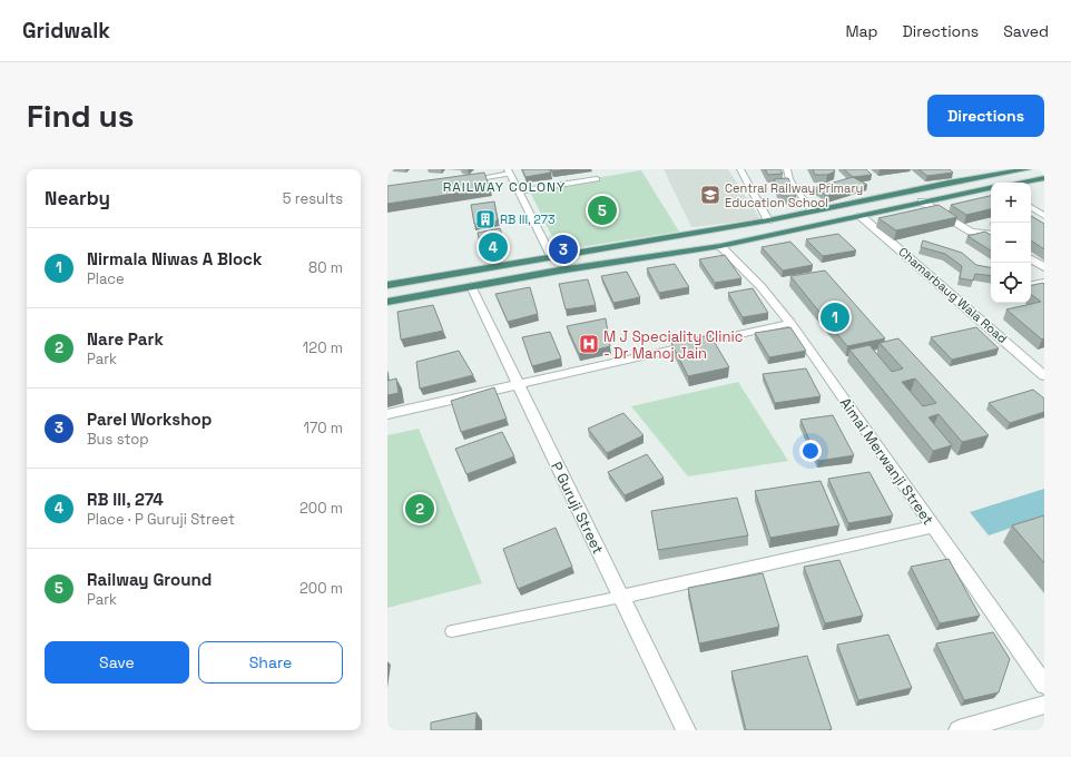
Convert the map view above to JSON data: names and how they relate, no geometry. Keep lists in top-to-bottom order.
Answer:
{
  "streets": {
    "street": ["Chamarbaug Wala Road", "Aimai Merwanji Street", "P Guruji Street"]
  },
  "districts": ["RAILWAY COLONY"],
  "places": {
    "school or university": ["Central Railway Primary Education School"],
    "building": ["RB III, 273"],
    "hospital": ["M J Speciality Clinic - Dr Manoj Jain"]
  },
  "page": {
    "header": "Gridwalk",
    "nav": ["Map", "Directions", "Saved"],
    "buttons": [
      "Directions",
      ["Save", "Share"]
    ],
    "title": "Find us",
    "heading": ["Nearby", "5 results"],
    "map_buttons": ["+", "−"],
    "pins": [
      "5",
      "4",
      "3",
      "1",
      "2"
    ],
    "list": [
      {
        "mark": "1",
        "name": "Nirmala Niwas A Block",
        "note": "Place",
        "value": "80 m"
      },
      {
        "mark": "2",
        "name": "Nare Park",
        "note": "Park",
        "value": "120 m"
      },
      {
        "mark": "3",
        "name": "Parel Workshop",
        "note": "Bus stop",
        "value": "170 m"
      },
      {
        "mark": "4",
        "name": "RB III, 274",
        "note": "Place · P Guruji Street",
        "value": "200 m"
      },
      {
        "mark": "5",
        "name": "Railway Ground",
        "note": "Park",
        "value": "200 m"
      }
    ]
  }
}
